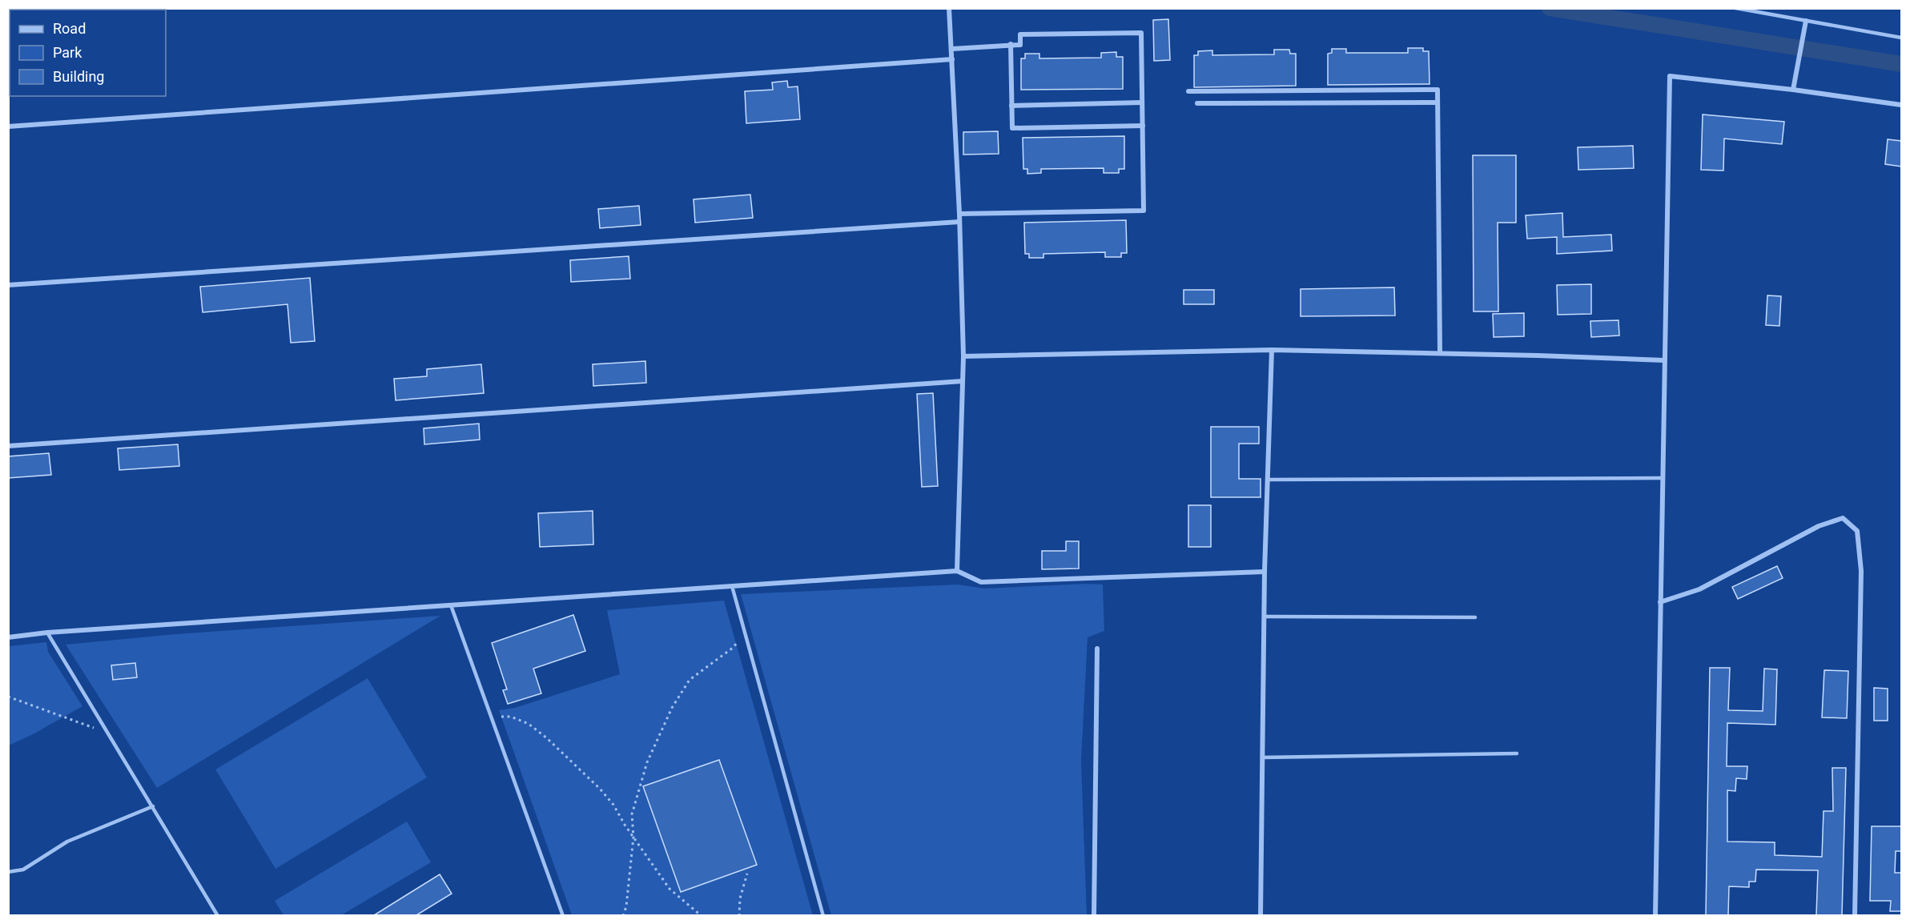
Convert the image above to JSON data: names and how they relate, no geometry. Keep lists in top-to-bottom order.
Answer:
{
  "legend": ["Road", "Park", "Building"]
}
